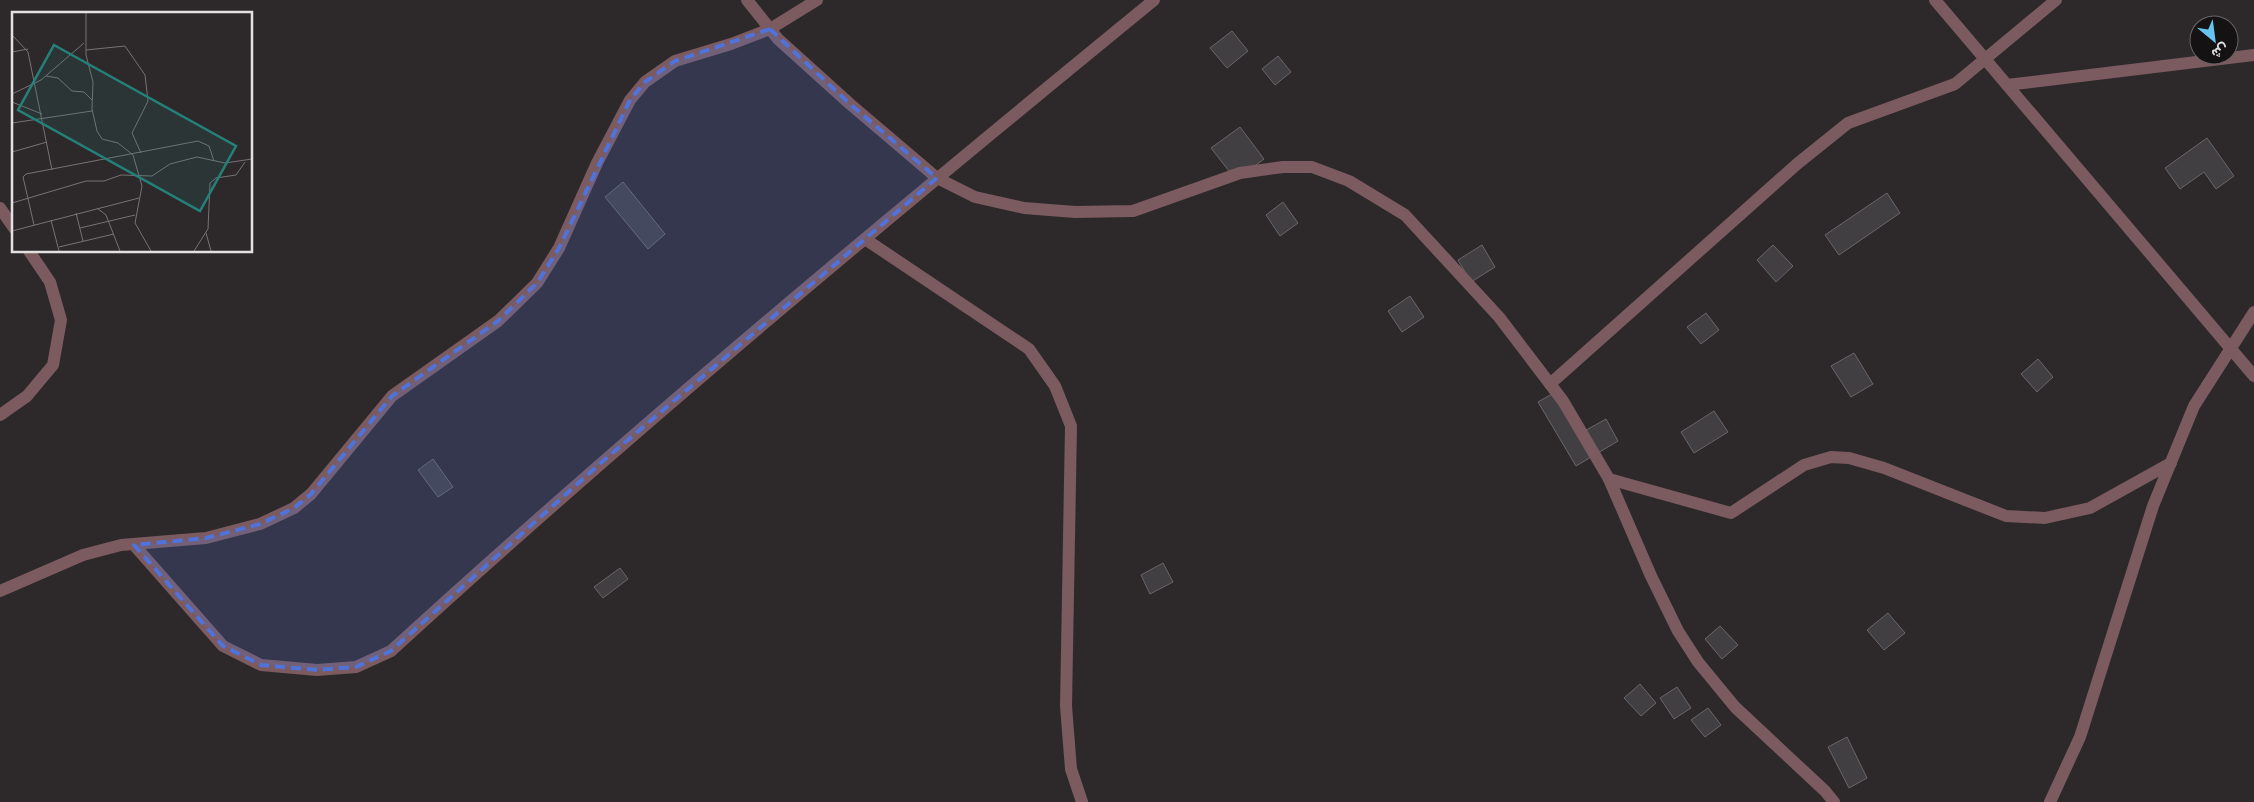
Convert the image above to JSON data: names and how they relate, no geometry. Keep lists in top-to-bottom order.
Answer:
{
  "north": "bottom right"
}
